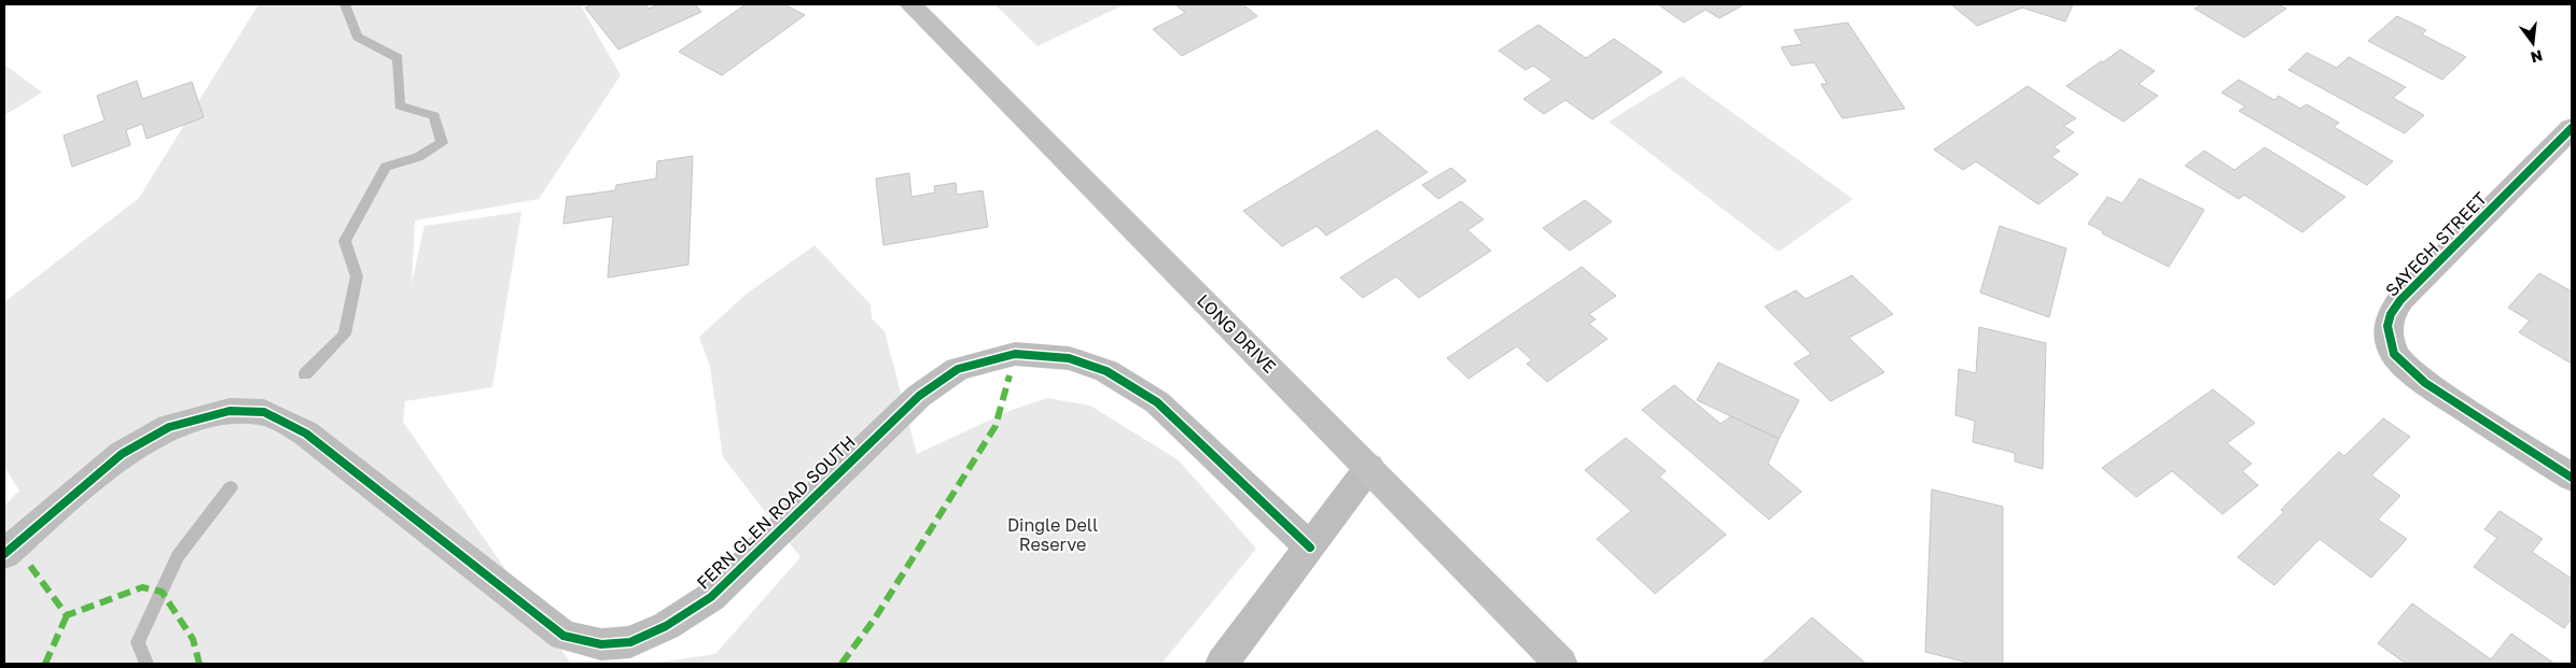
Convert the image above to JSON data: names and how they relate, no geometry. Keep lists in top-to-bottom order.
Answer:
{
  "streets": {
    "street": ["SAYEGH STREET", "LONG DRIVE", "FERN GLEN ROAD SOUTH"]
  },
  "parks": ["Dingle Dell Reserve"],
  "north": "bottom"
}
